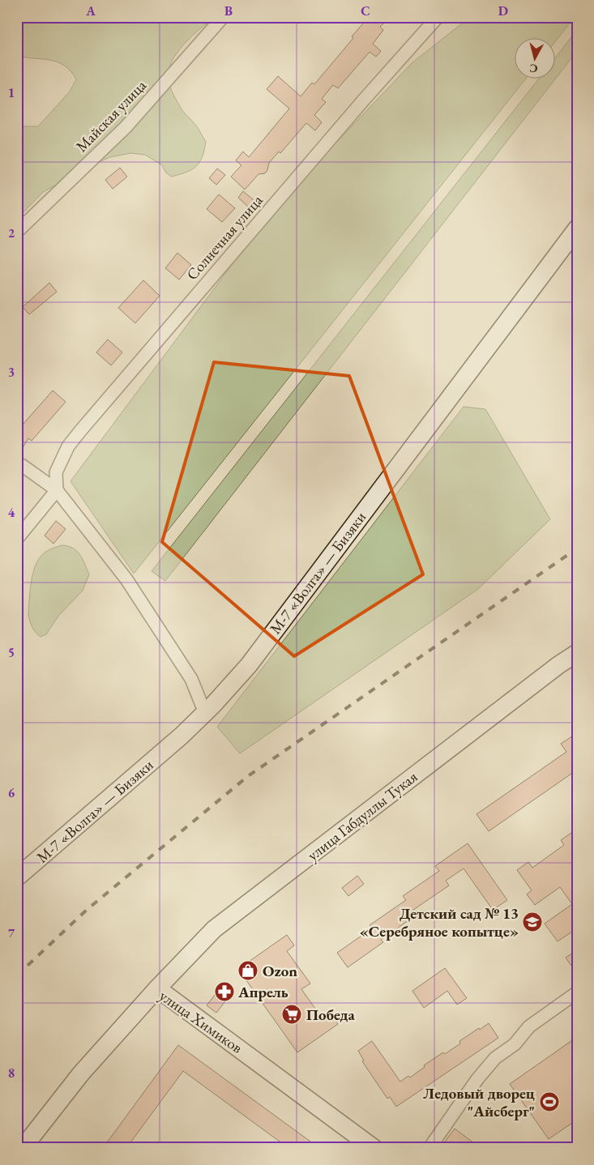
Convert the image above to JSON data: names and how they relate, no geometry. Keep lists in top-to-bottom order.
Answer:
{
  "streets": {
    "main road": ["М-7 «Волга» — Бизяки", "улица Габдуллы Тукая", "улица Химиков"],
    "street": ["Майская улица", "Солнечная улица"]
  },
  "crossings": [
    ["улица Габдуллы Тукая", "улица Химиков"]
  ],
  "places": {
    "school or university": ["Детский сад № 13 «Серебряное копытце»"],
    "shop": ["Ozon"],
    "pharmacy": ["Апрель"],
    "supermarket": ["Победа"],
    "sports": ["Ледовый дворец \"Айсберг\""]
  },
  "north": "bottom",
  "grid": {
    "columns": [
      "A",
      "B",
      "C",
      "D"
    ],
    "rows": [
      "1",
      "2",
      "3",
      "4",
      "5",
      "6",
      "7",
      "8"
    ]
  }
}
